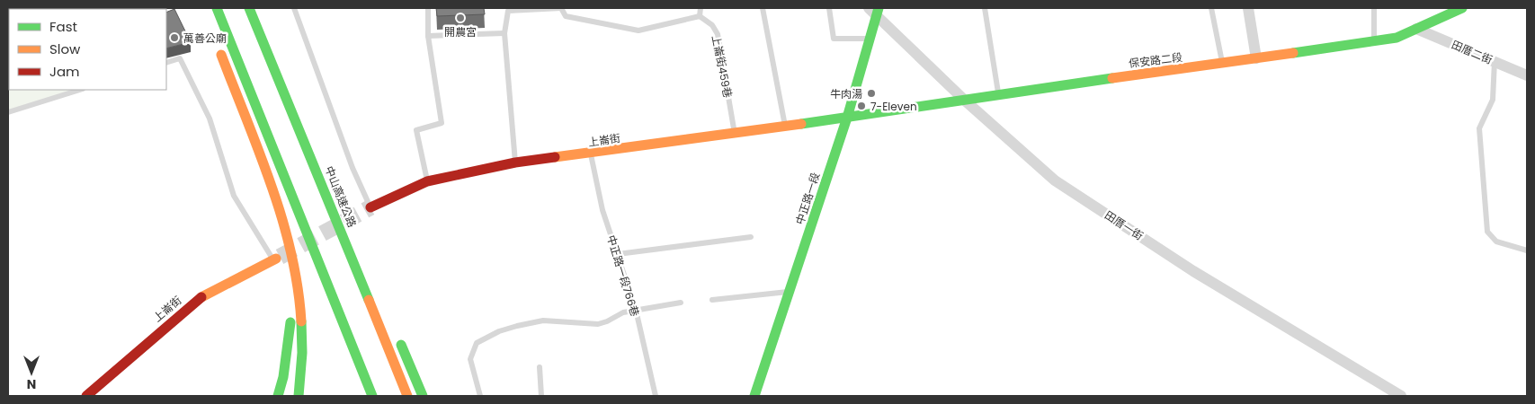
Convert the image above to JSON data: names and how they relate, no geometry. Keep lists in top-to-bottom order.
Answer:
{
  "streets": {
    "main road": [
      "保安路二段",
      "上崙街",
      "中山高速公路",
      "中正路一段"
    ],
    "street": ["田厝二街", "田厝一街"],
    "lane": ["上崙街459巷", "中正路一段766巷"]
  },
  "crossings": [
    ["田厝二街", "保安路二段"],
    ["保安路二段", "上崙街"],
    ["保安路二段", "中正路一段"],
    ["保安路二段", "田厝一街"],
    ["上崙街459巷", "上崙街"],
    ["上崙街", "中正路一段"],
    ["上崙街", "中正路一段766巷"],
    ["中正路一段", "田厝一街"]
  ],
  "places": [
    "開農宮",
    "萬善公廟",
    "牛肉湯",
    "7-Eleven"
  ],
  "legend": ["Fast", "Slow", "Jam"],
  "north": "bottom"
}
